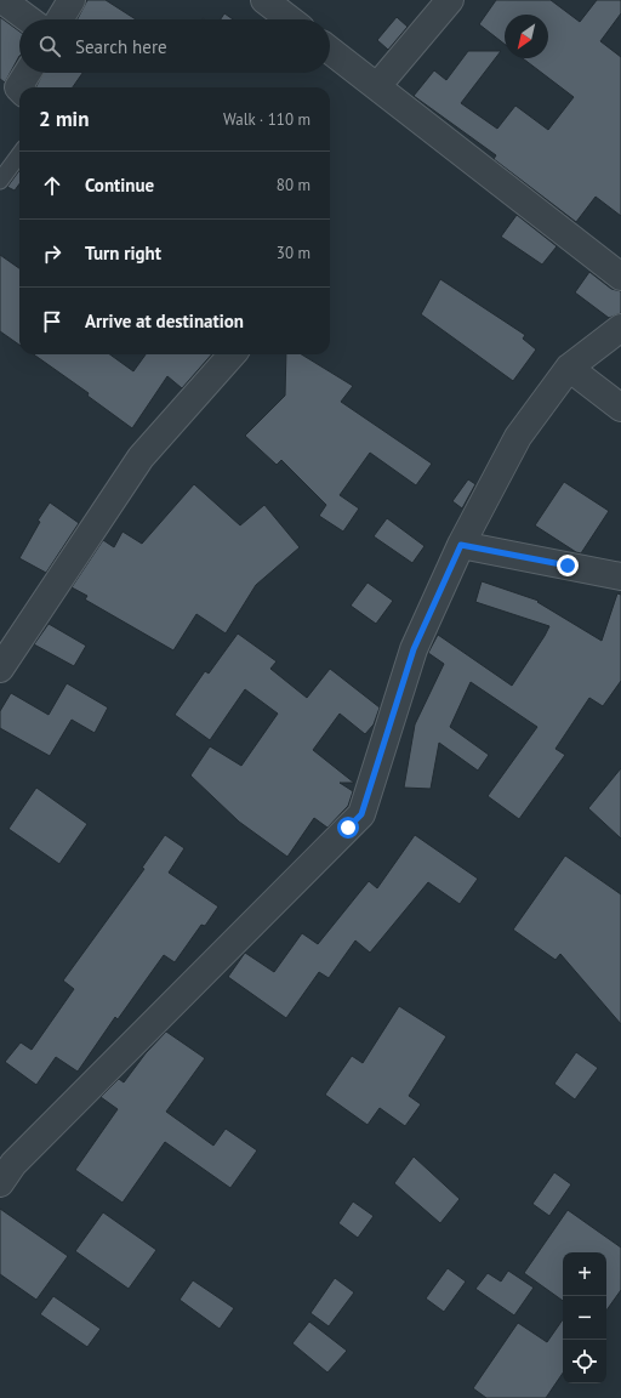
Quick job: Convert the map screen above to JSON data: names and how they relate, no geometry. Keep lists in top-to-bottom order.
{
  "north": "bottom left",
  "page": {
    "search": "Search here",
    "heading": ["2 min", "Walk · 110 m"],
    "list": [
      ["Continue", "80 m"],
      ["Turn right", "30 m"],
      "Arrive at destination"
    ],
    "map_buttons": ["+", "−"]
  }
}
